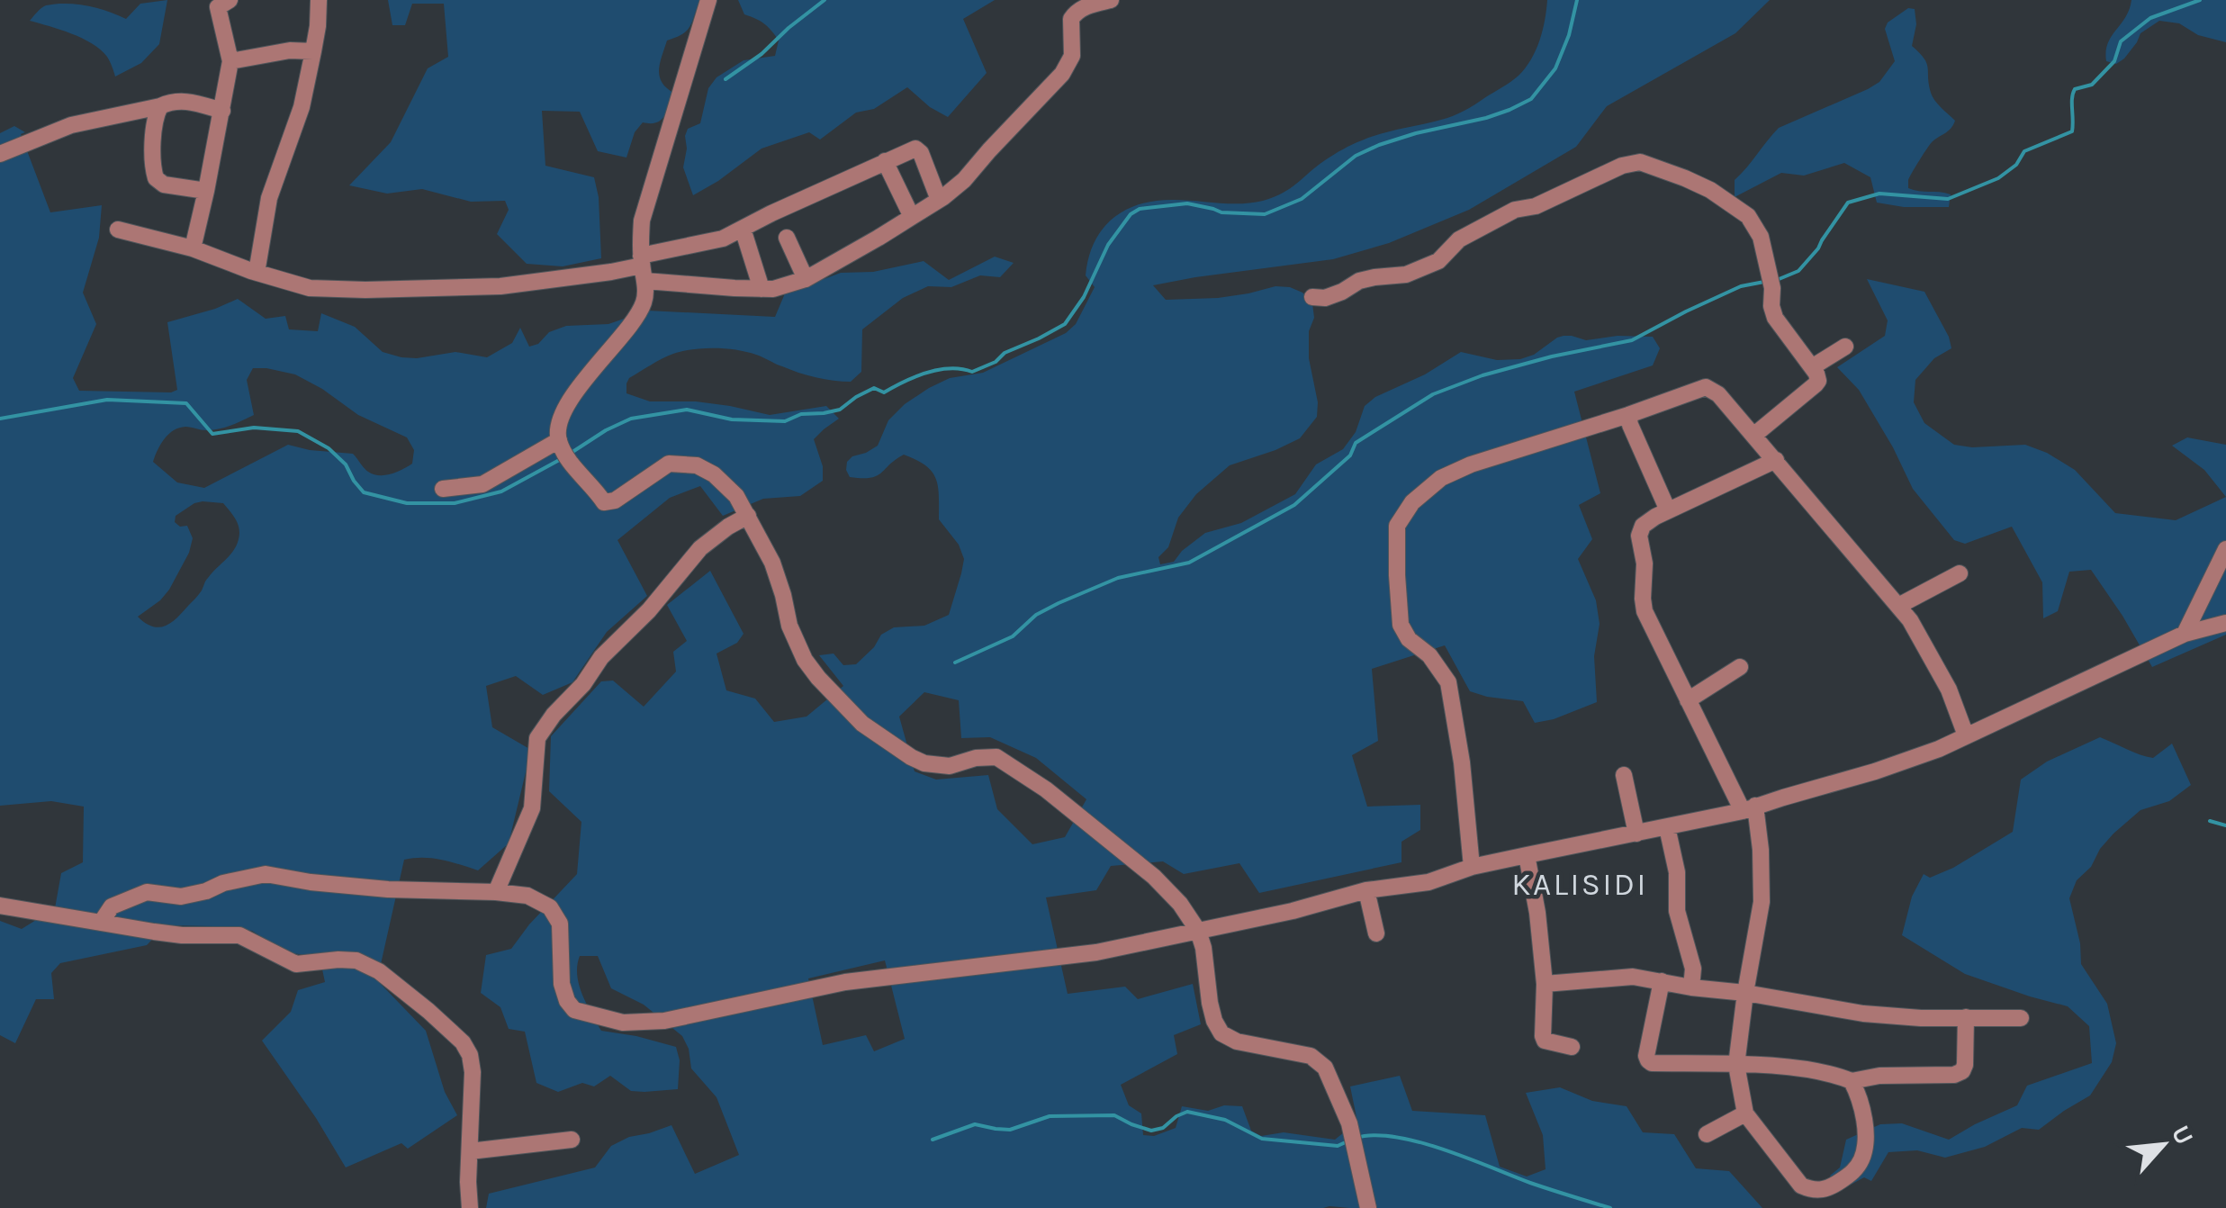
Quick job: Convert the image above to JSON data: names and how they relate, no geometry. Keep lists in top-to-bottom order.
{
  "districts": ["KALISIDI"],
  "north": "top right"
}
